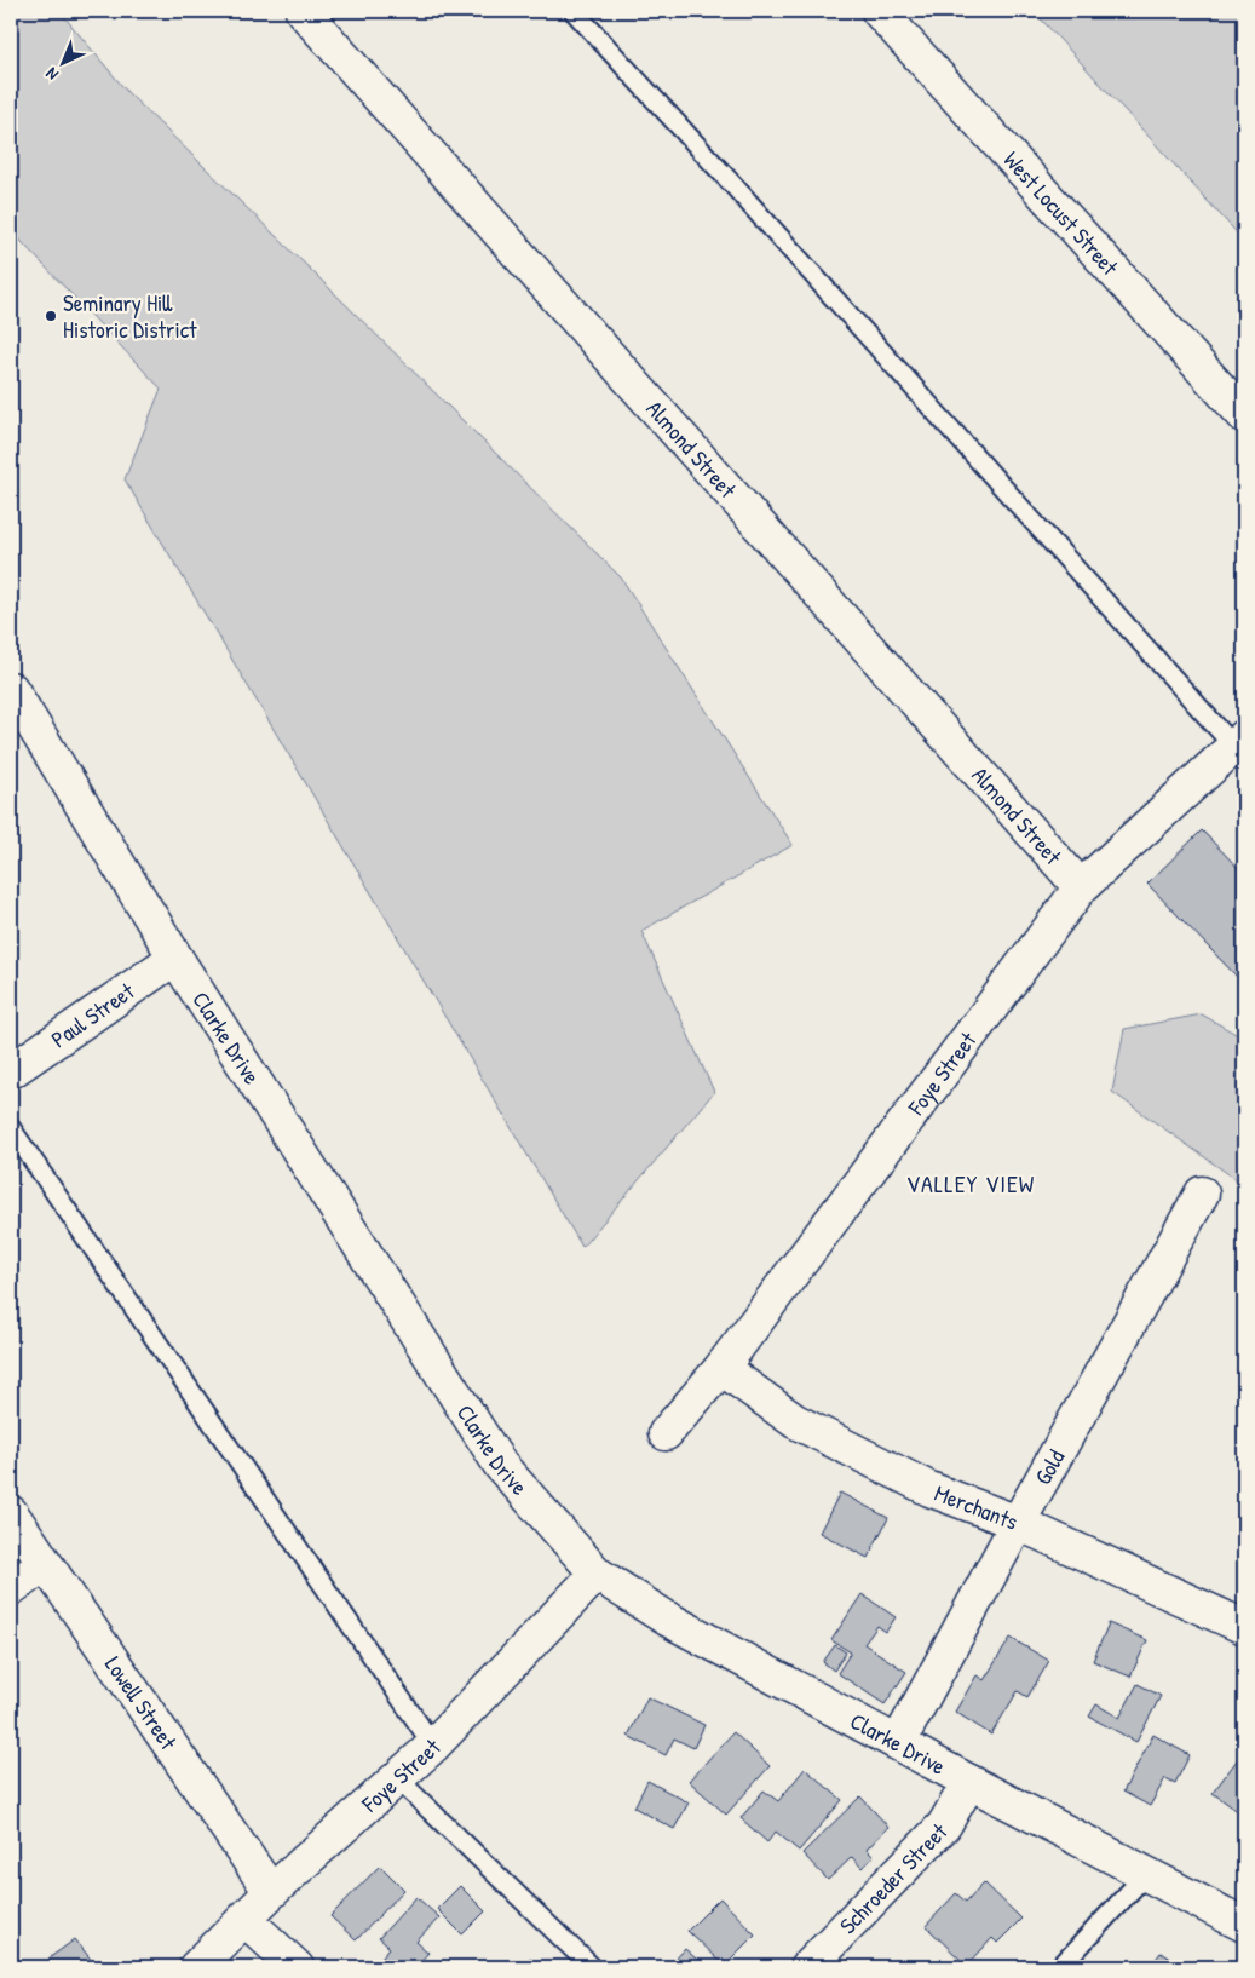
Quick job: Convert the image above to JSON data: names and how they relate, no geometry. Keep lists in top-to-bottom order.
{
  "streets": {
    "street": [
      "West Locust Street",
      "Almond Street",
      "Paul Street",
      "Clarke Drive",
      "Foye Street",
      "Gold",
      "Merchants",
      "Lowell Street",
      "Schroeder Street"
    ]
  },
  "crossings": [
    ["Almond Street", "Foye Street"],
    ["Paul Street", "Clarke Drive"],
    ["Clarke Drive", "Foye Street"],
    ["Clarke Drive", "Gold"],
    ["Clarke Drive", "Schroeder Street"],
    ["Foye Street", "Merchants"],
    ["Foye Street", "Lowell Street"],
    ["Gold", "Merchants"]
  ],
  "districts": ["VALLEY VIEW"],
  "places": ["Seminary Hill Historic District"],
  "north": "bottom left"
}
